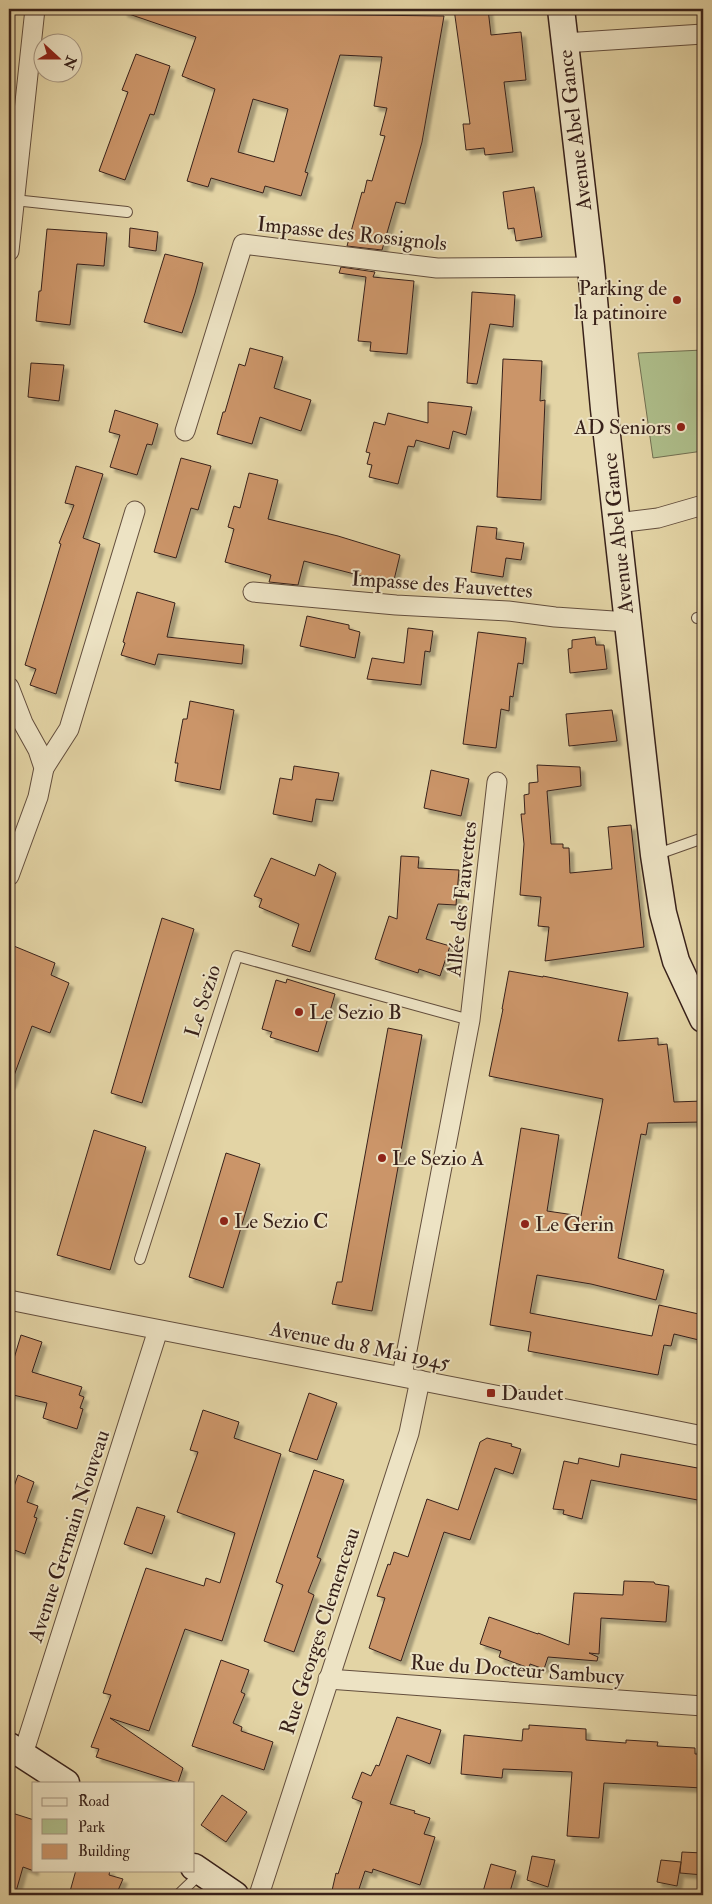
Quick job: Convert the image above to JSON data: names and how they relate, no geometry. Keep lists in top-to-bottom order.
{
  "streets": {
    "main road": ["Avenue Abel Gance"],
    "street": [
      "Impasse des Rossignols",
      "Impasse des Fauvettes",
      "Allée des Fauvettes",
      "Avenue du 8 Mai 1945",
      "Avenue Germain Nouveau",
      "Rue Georges Clemenceau",
      "Rue du Docteur Sambucy"
    ],
    "lane": ["Le Sezio"]
  },
  "crossings": [
    ["Avenue Abel Gance", "Impasse des Rossignols"],
    ["Avenue Abel Gance", "Impasse des Fauvettes"],
    ["Allée des Fauvettes", "Le Sezio"],
    ["Allée des Fauvettes", "Avenue du 8 Mai 1945"],
    ["Allée des Fauvettes", "Rue Georges Clemenceau"],
    ["Avenue du 8 Mai 1945", "Avenue Germain Nouveau"],
    ["Avenue du 8 Mai 1945", "Rue Georges Clemenceau"],
    ["Rue Georges Clemenceau", "Rue du Docteur Sambucy"]
  ],
  "places": {
    "other": [
      "Parking de la patinoire",
      "AD Seniors",
      "Le Sezio B",
      "Le Sezio A",
      "Le Sezio C",
      "Le Gerin"
    ],
    "transit": ["Daudet"]
  },
  "legend": ["Road", "Park", "Building"],
  "north": "right"
}
